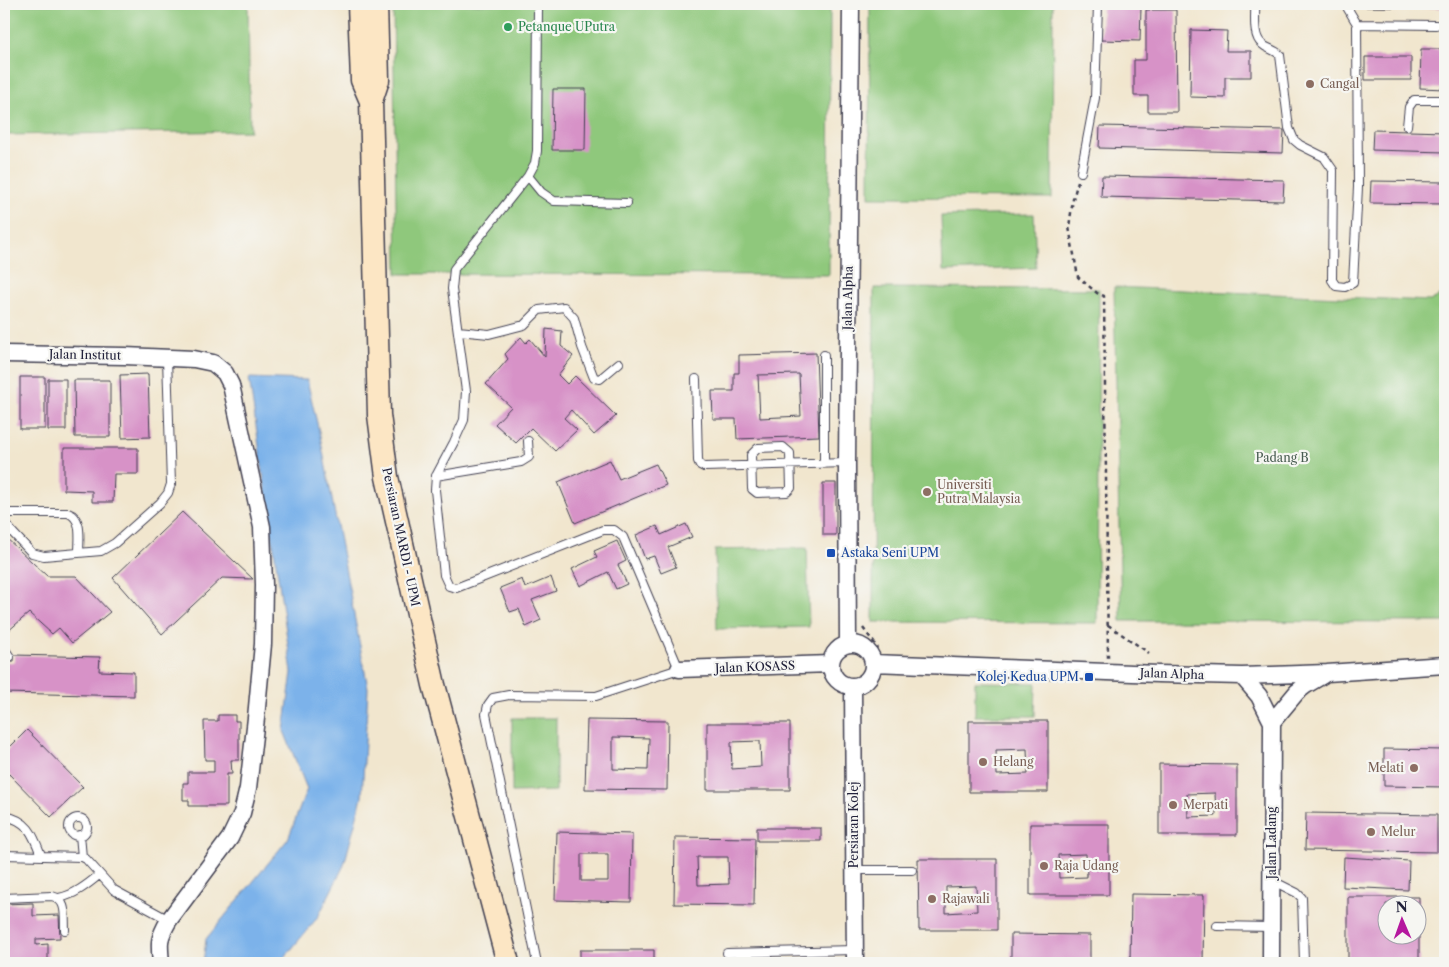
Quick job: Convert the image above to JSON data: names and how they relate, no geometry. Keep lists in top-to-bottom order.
{
  "streets": {
    "street": [
      "Jalan Alpha",
      "Jalan Institut",
      "Persiaran MARDI - UPM",
      "Jalan KOSASS",
      "Persiaran Kolej",
      "Jalan Ladang"
    ]
  },
  "crossings": [
    ["Jalan Alpha", "Jalan KOSASS"],
    ["Jalan Alpha", "Persiaran Kolej"],
    ["Jalan Alpha", "Jalan Ladang"],
    ["Jalan KOSASS", "Persiaran Kolej"]
  ],
  "parks": ["Padang B"],
  "places": {
    "other": [
      "Petanque UPutra",
      "Cangal",
      "Universiti Putra Malaysia",
      "Helang",
      "Melati",
      "Merpati",
      "Melur",
      "Raja Udang",
      "Rajawali"
    ],
    "transit": ["Astaka Seni UPM", "Kolej Kedua UPM"]
  },
  "north": "top"
}
